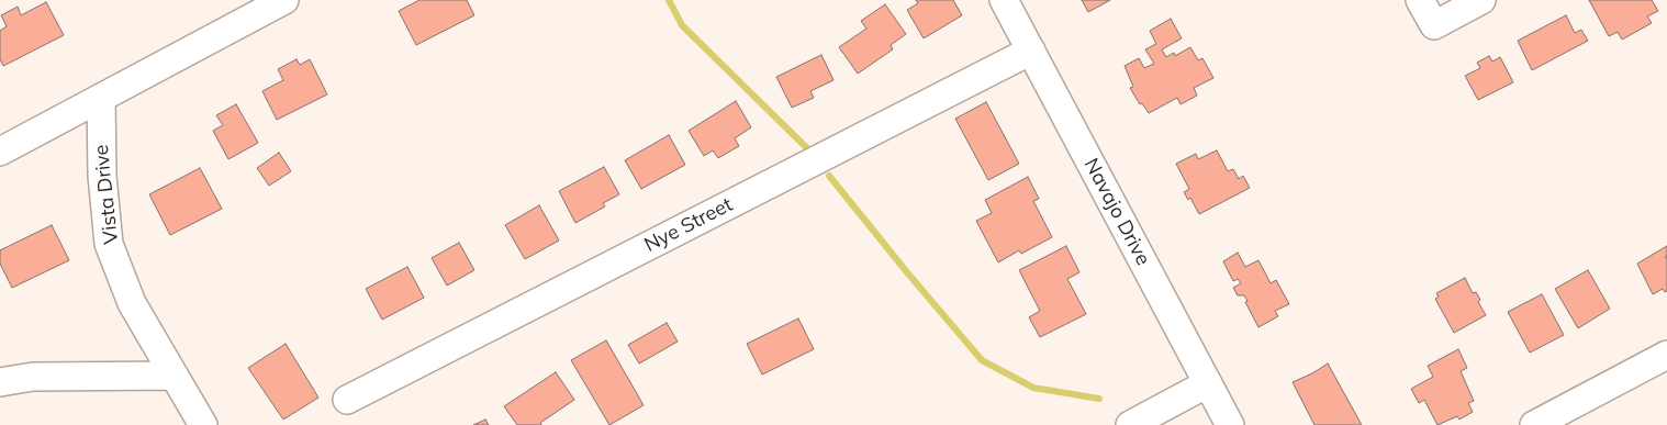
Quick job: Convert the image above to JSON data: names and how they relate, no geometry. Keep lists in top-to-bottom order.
{
  "streets": {
    "street": ["Vista Drive", "Navajo Drive", "Nye Street"]
  },
  "crossings": [
    ["Navajo Drive", "Nye Street"]
  ]
}
